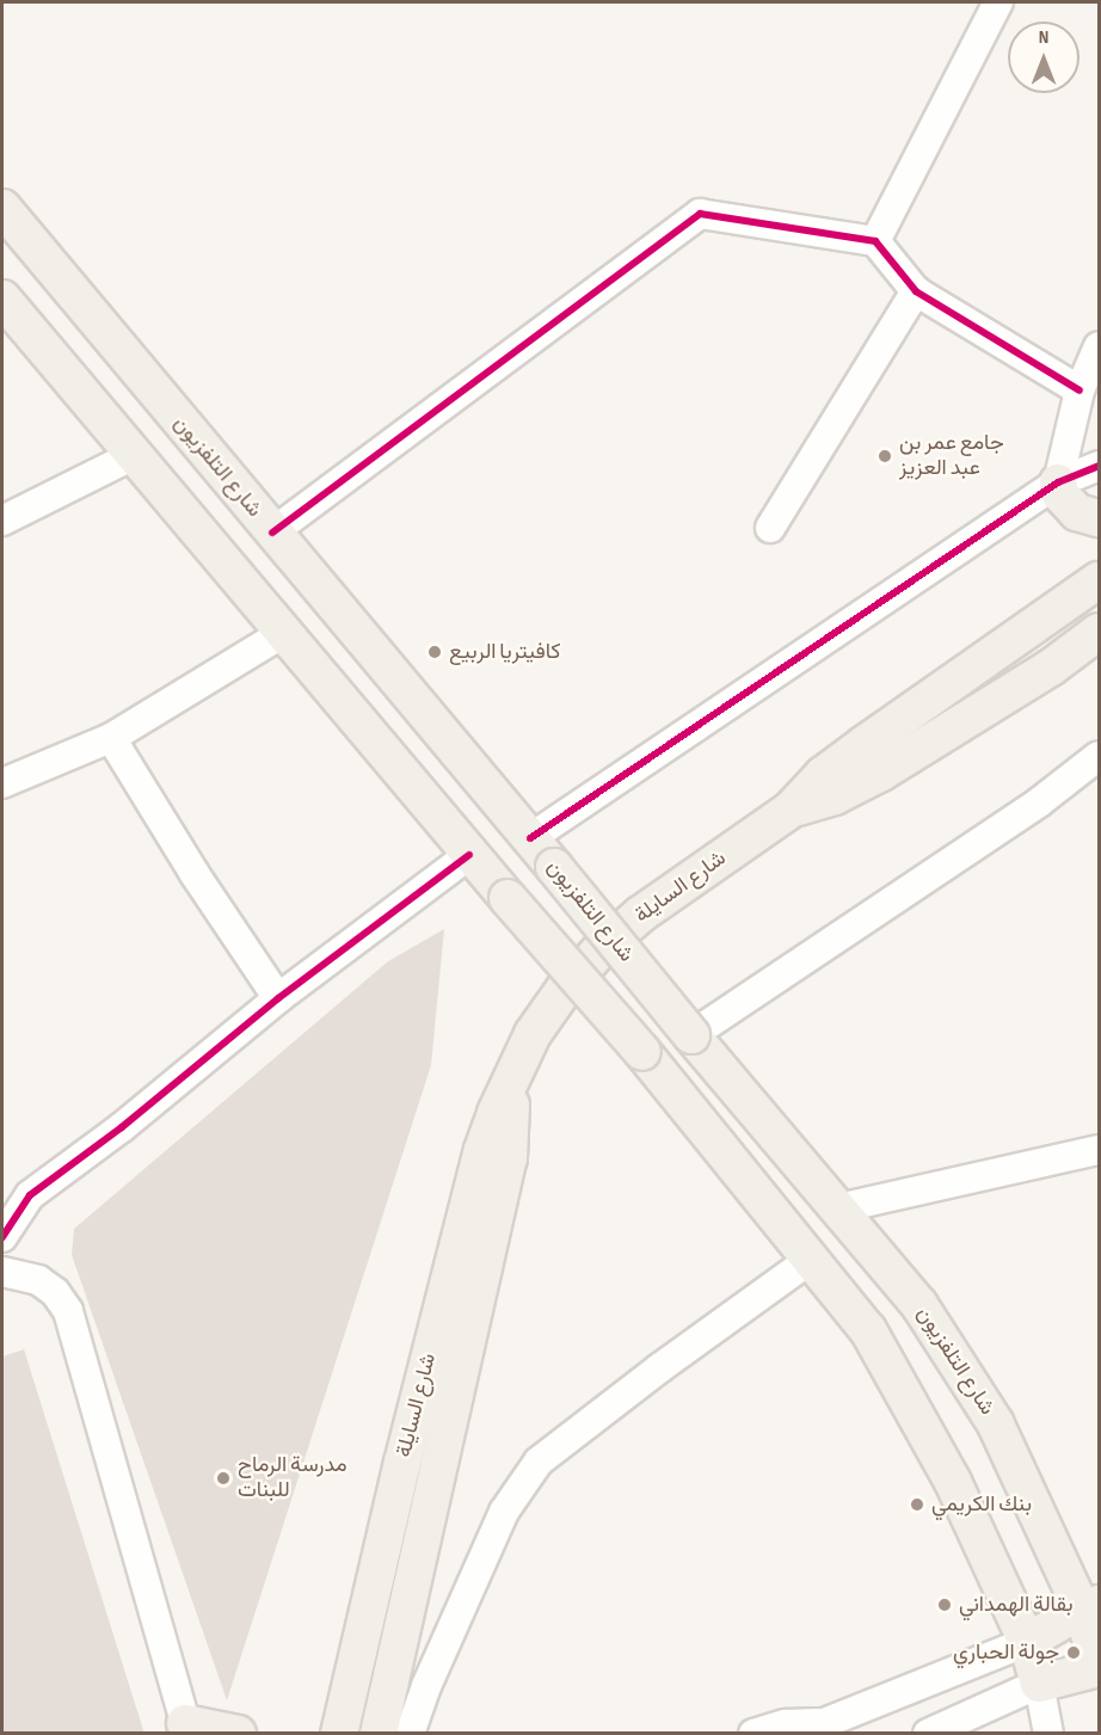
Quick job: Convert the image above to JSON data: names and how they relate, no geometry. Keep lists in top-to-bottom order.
{
  "streets": {
    "main road": ["شارع التلفزيون", "شارع السايلة"]
  },
  "places": [
    "جامع عمر بن عبد العزيز",
    "كافيتريا الربيع",
    "مدرسة الرماح للبنات",
    "بنك الكريمي",
    "بقالة الهمداني",
    "جولة الحباري"
  ],
  "north": "top"
}
